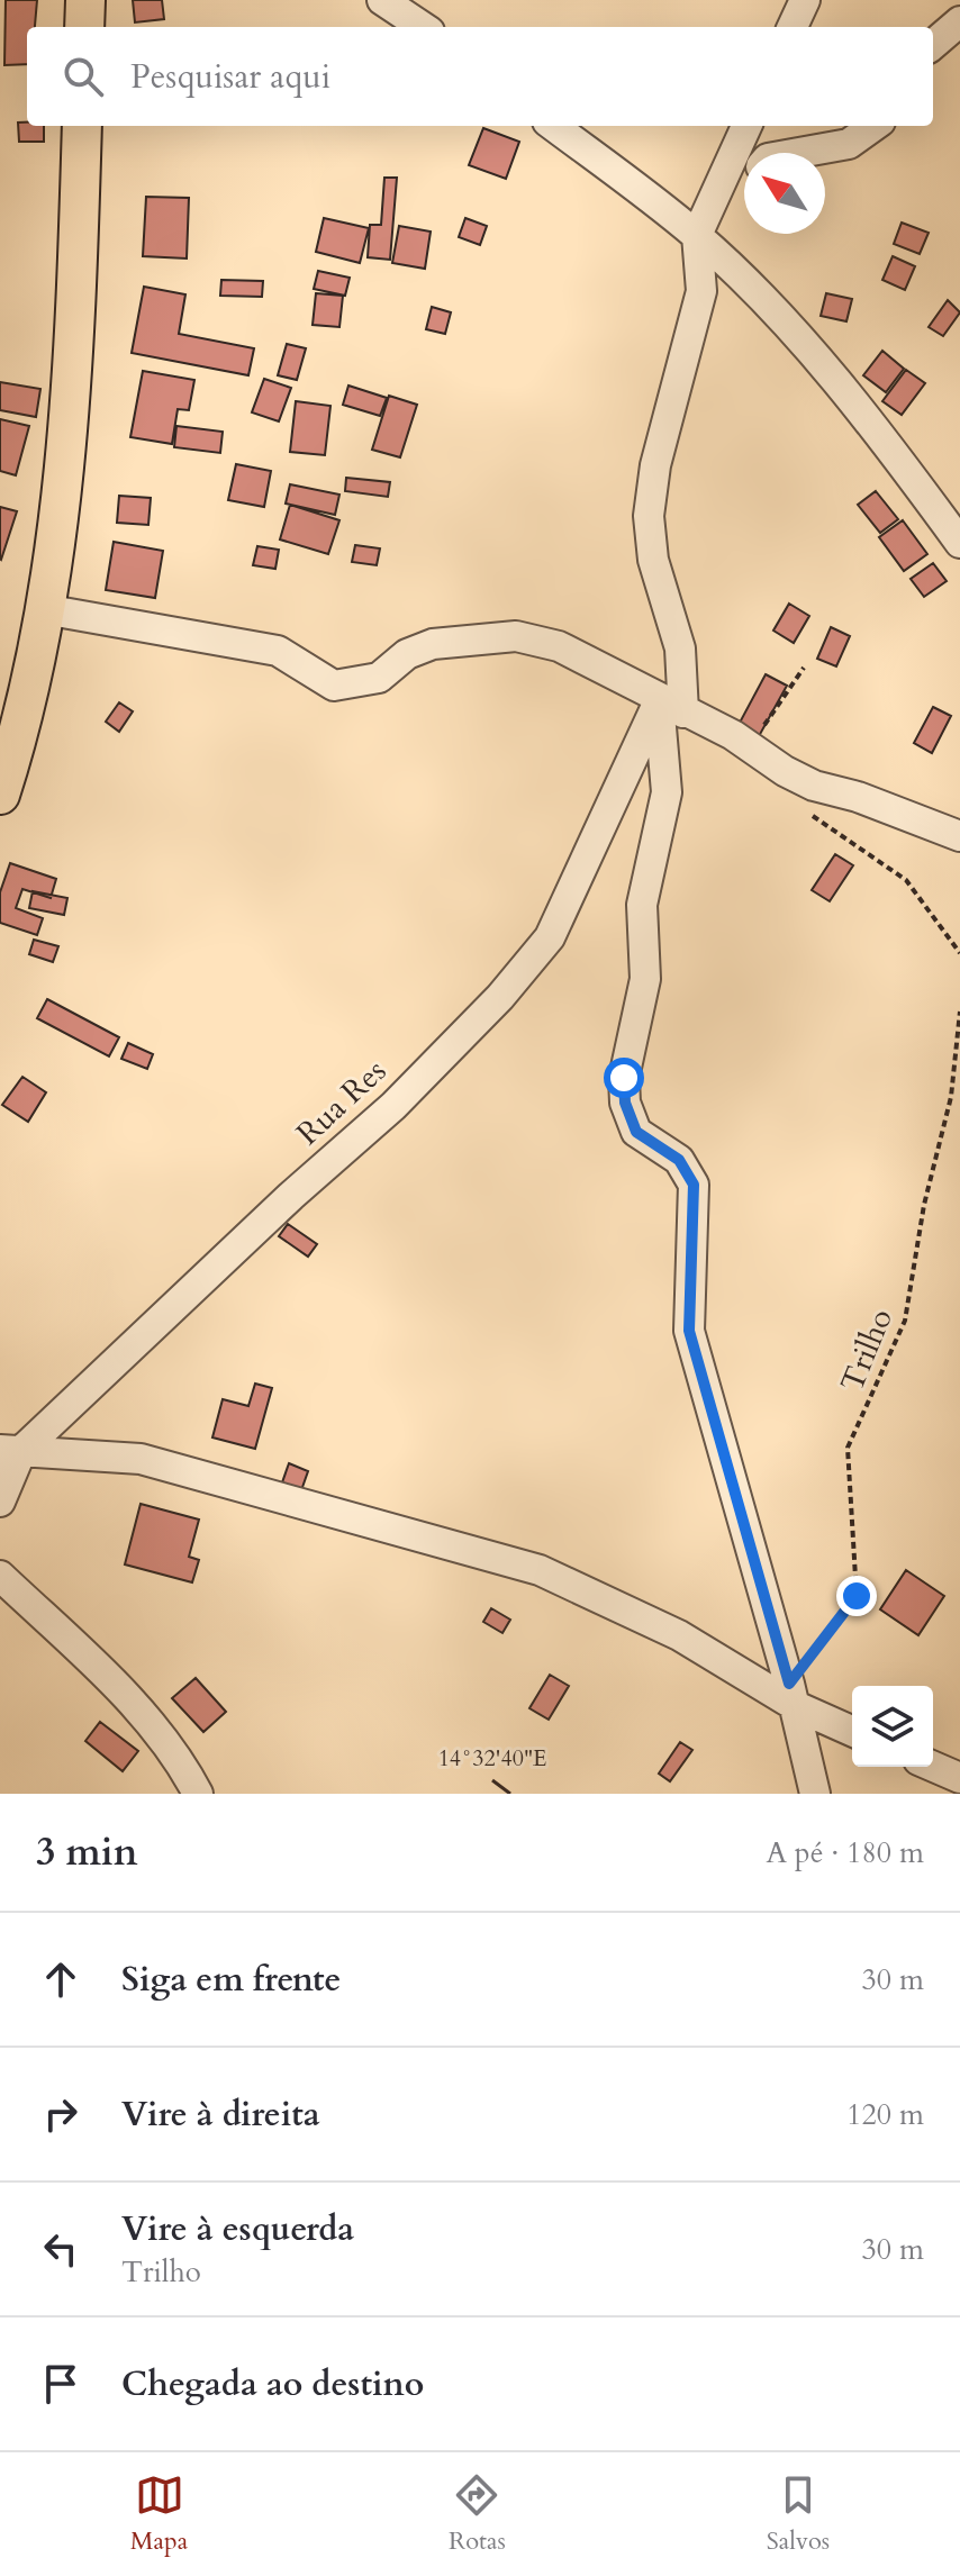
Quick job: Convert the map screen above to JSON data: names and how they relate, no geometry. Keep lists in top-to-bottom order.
{
  "streets": {
    "street": ["Rua Res"],
    "path": ["Trilho"]
  },
  "north": "top left",
  "page": {
    "search": "Pesquisar aqui",
    "heading": ["3 min", "A pé · 180 m"],
    "list": [
      ["Siga em frente", "30 m"],
      ["Vire à direita", "120 m"],
      ["Vire à esquerda", "Trilho", "30 m"],
      "Chegada ao destino"
    ],
    "nav": ["Mapa", "Rotas", "Salvos"]
  },
  "coordinates": ["14°32'40\"E"]
}
